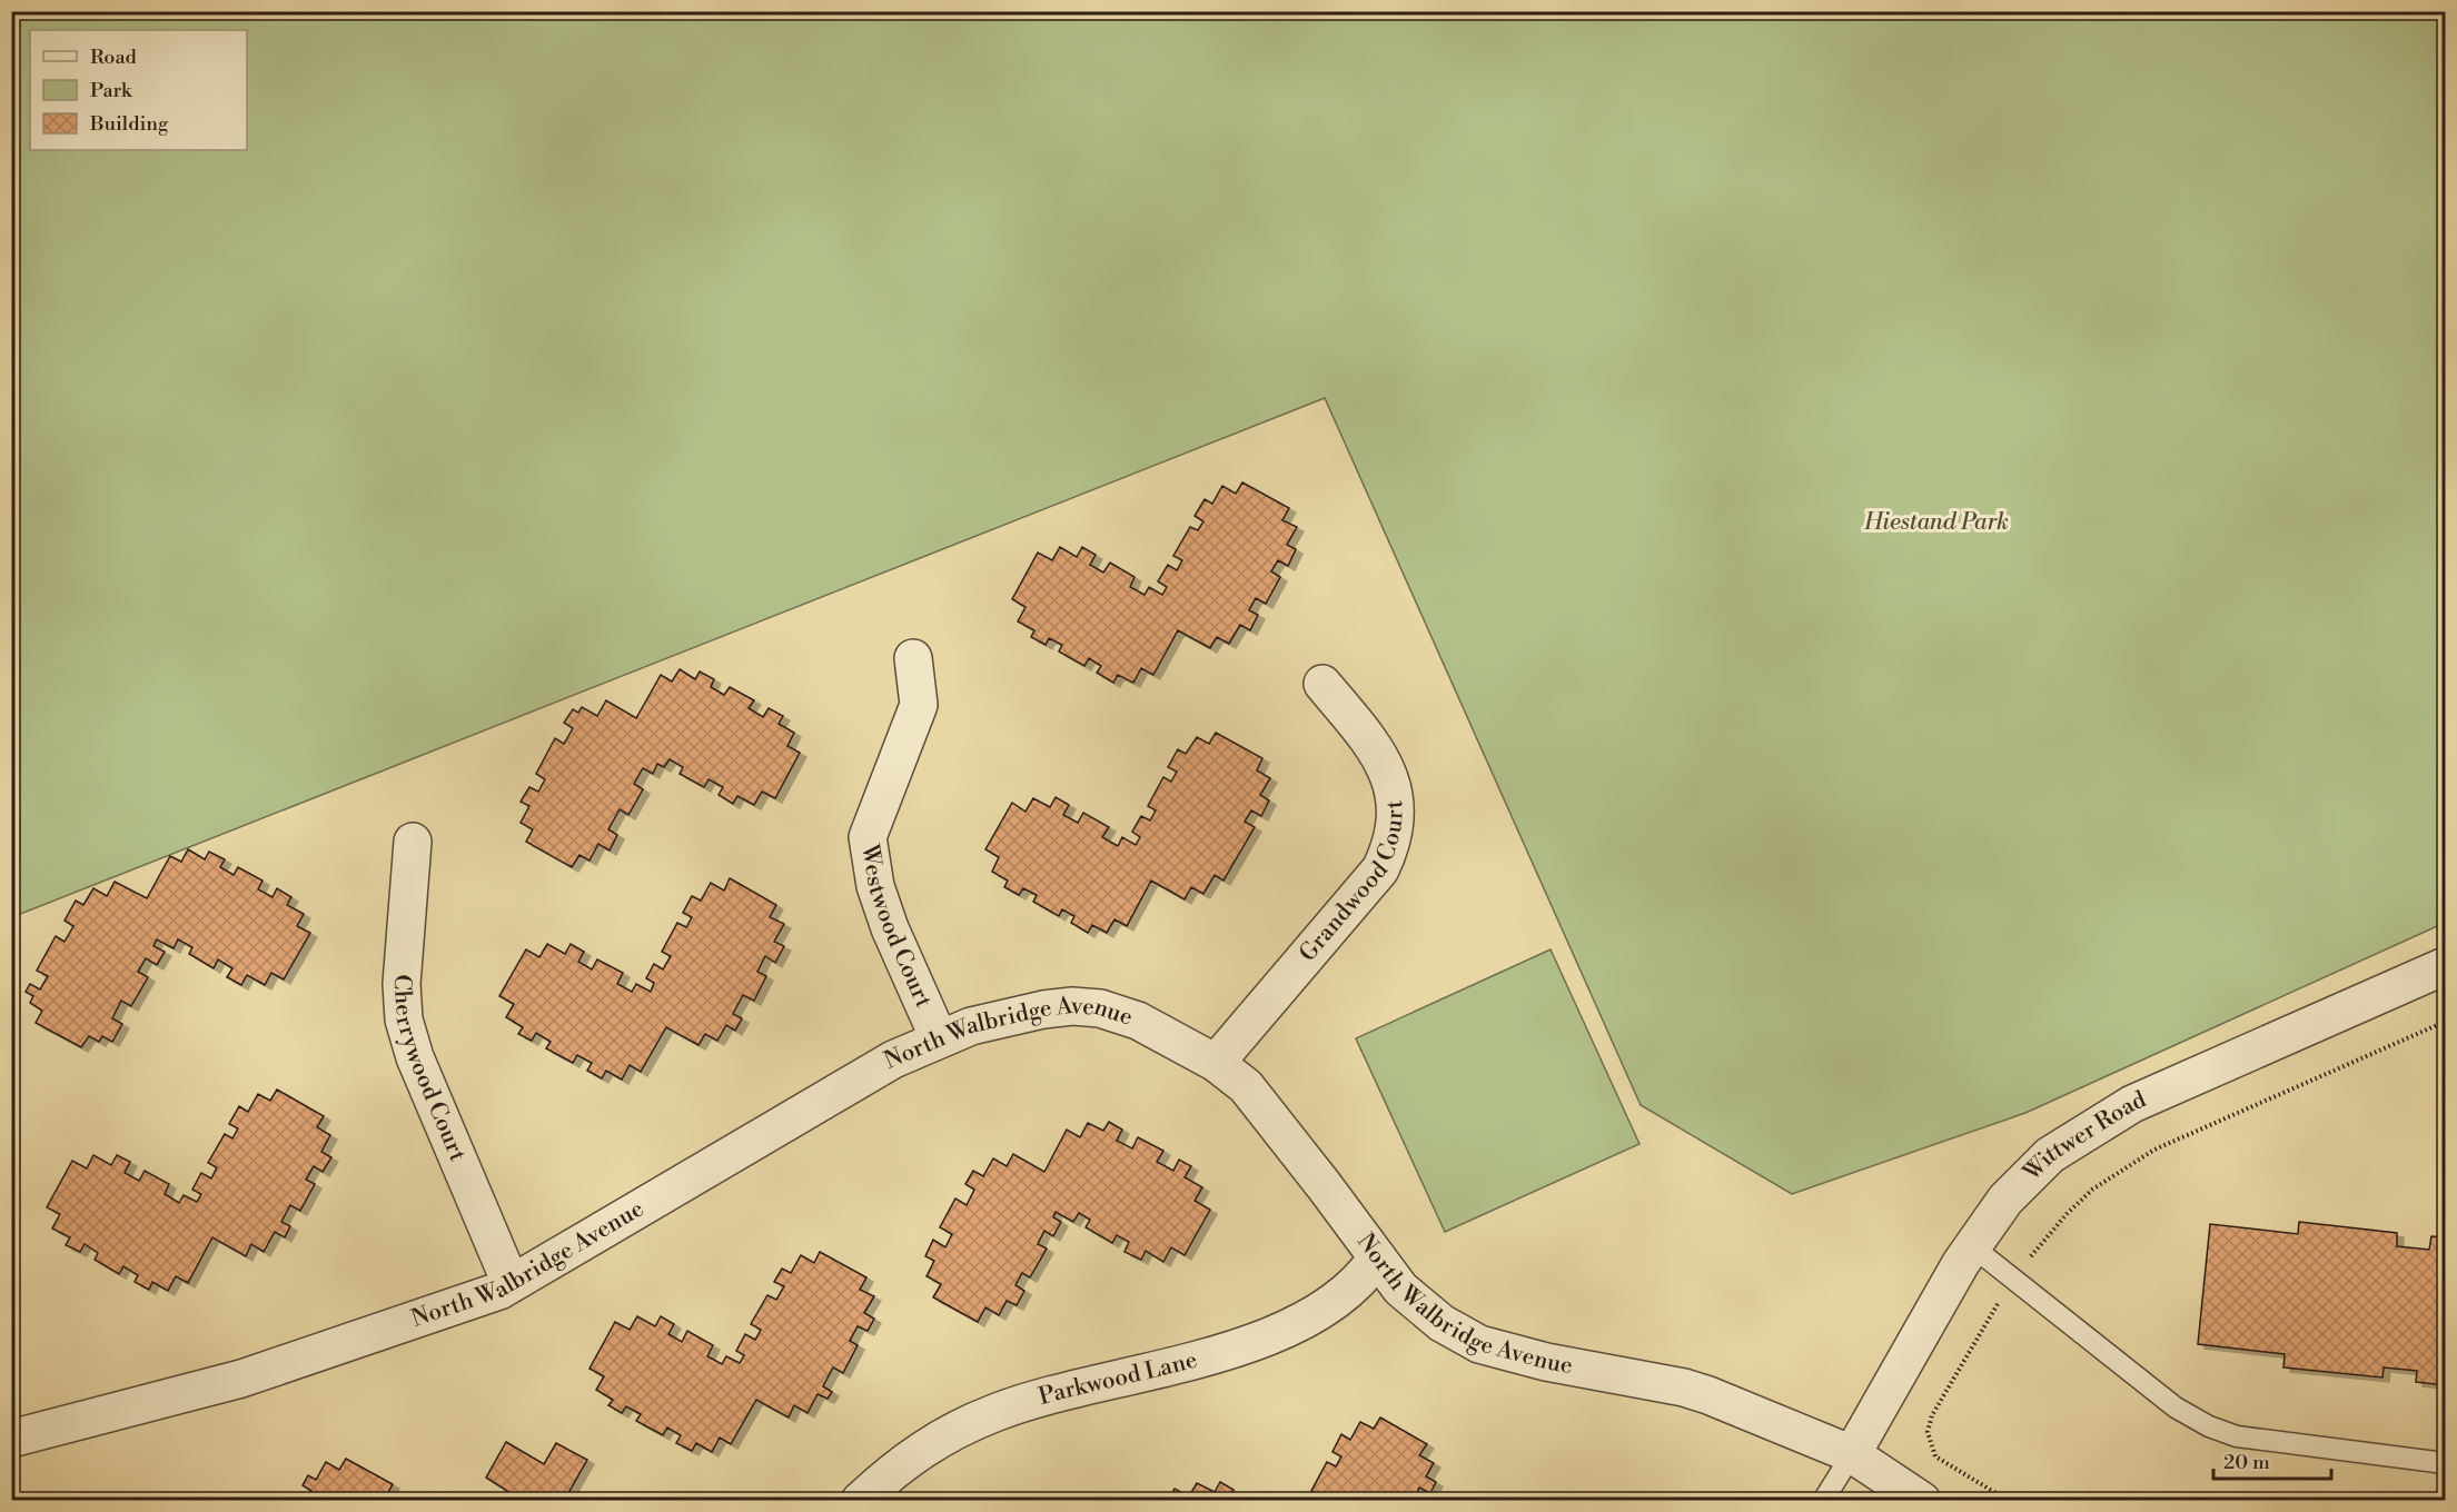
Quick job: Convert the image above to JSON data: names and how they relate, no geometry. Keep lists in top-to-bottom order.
{
  "streets": {
    "street": [
      "Grandwood Court",
      "Westwood Court",
      "North Walbridge Avenue",
      "Cherrywood Court",
      "Wittwer Road",
      "Parkwood Lane"
    ]
  },
  "crossings": [
    ["Grandwood Court", "North Walbridge Avenue"],
    ["Westwood Court", "North Walbridge Avenue"],
    ["North Walbridge Avenue", "Cherrywood Court"],
    ["North Walbridge Avenue", "Wittwer Road"],
    ["North Walbridge Avenue", "Parkwood Lane"]
  ],
  "parks": ["Hiestand Park"],
  "legend": ["Road", "Park", "Building"],
  "scale_bar": "20 m"
}
